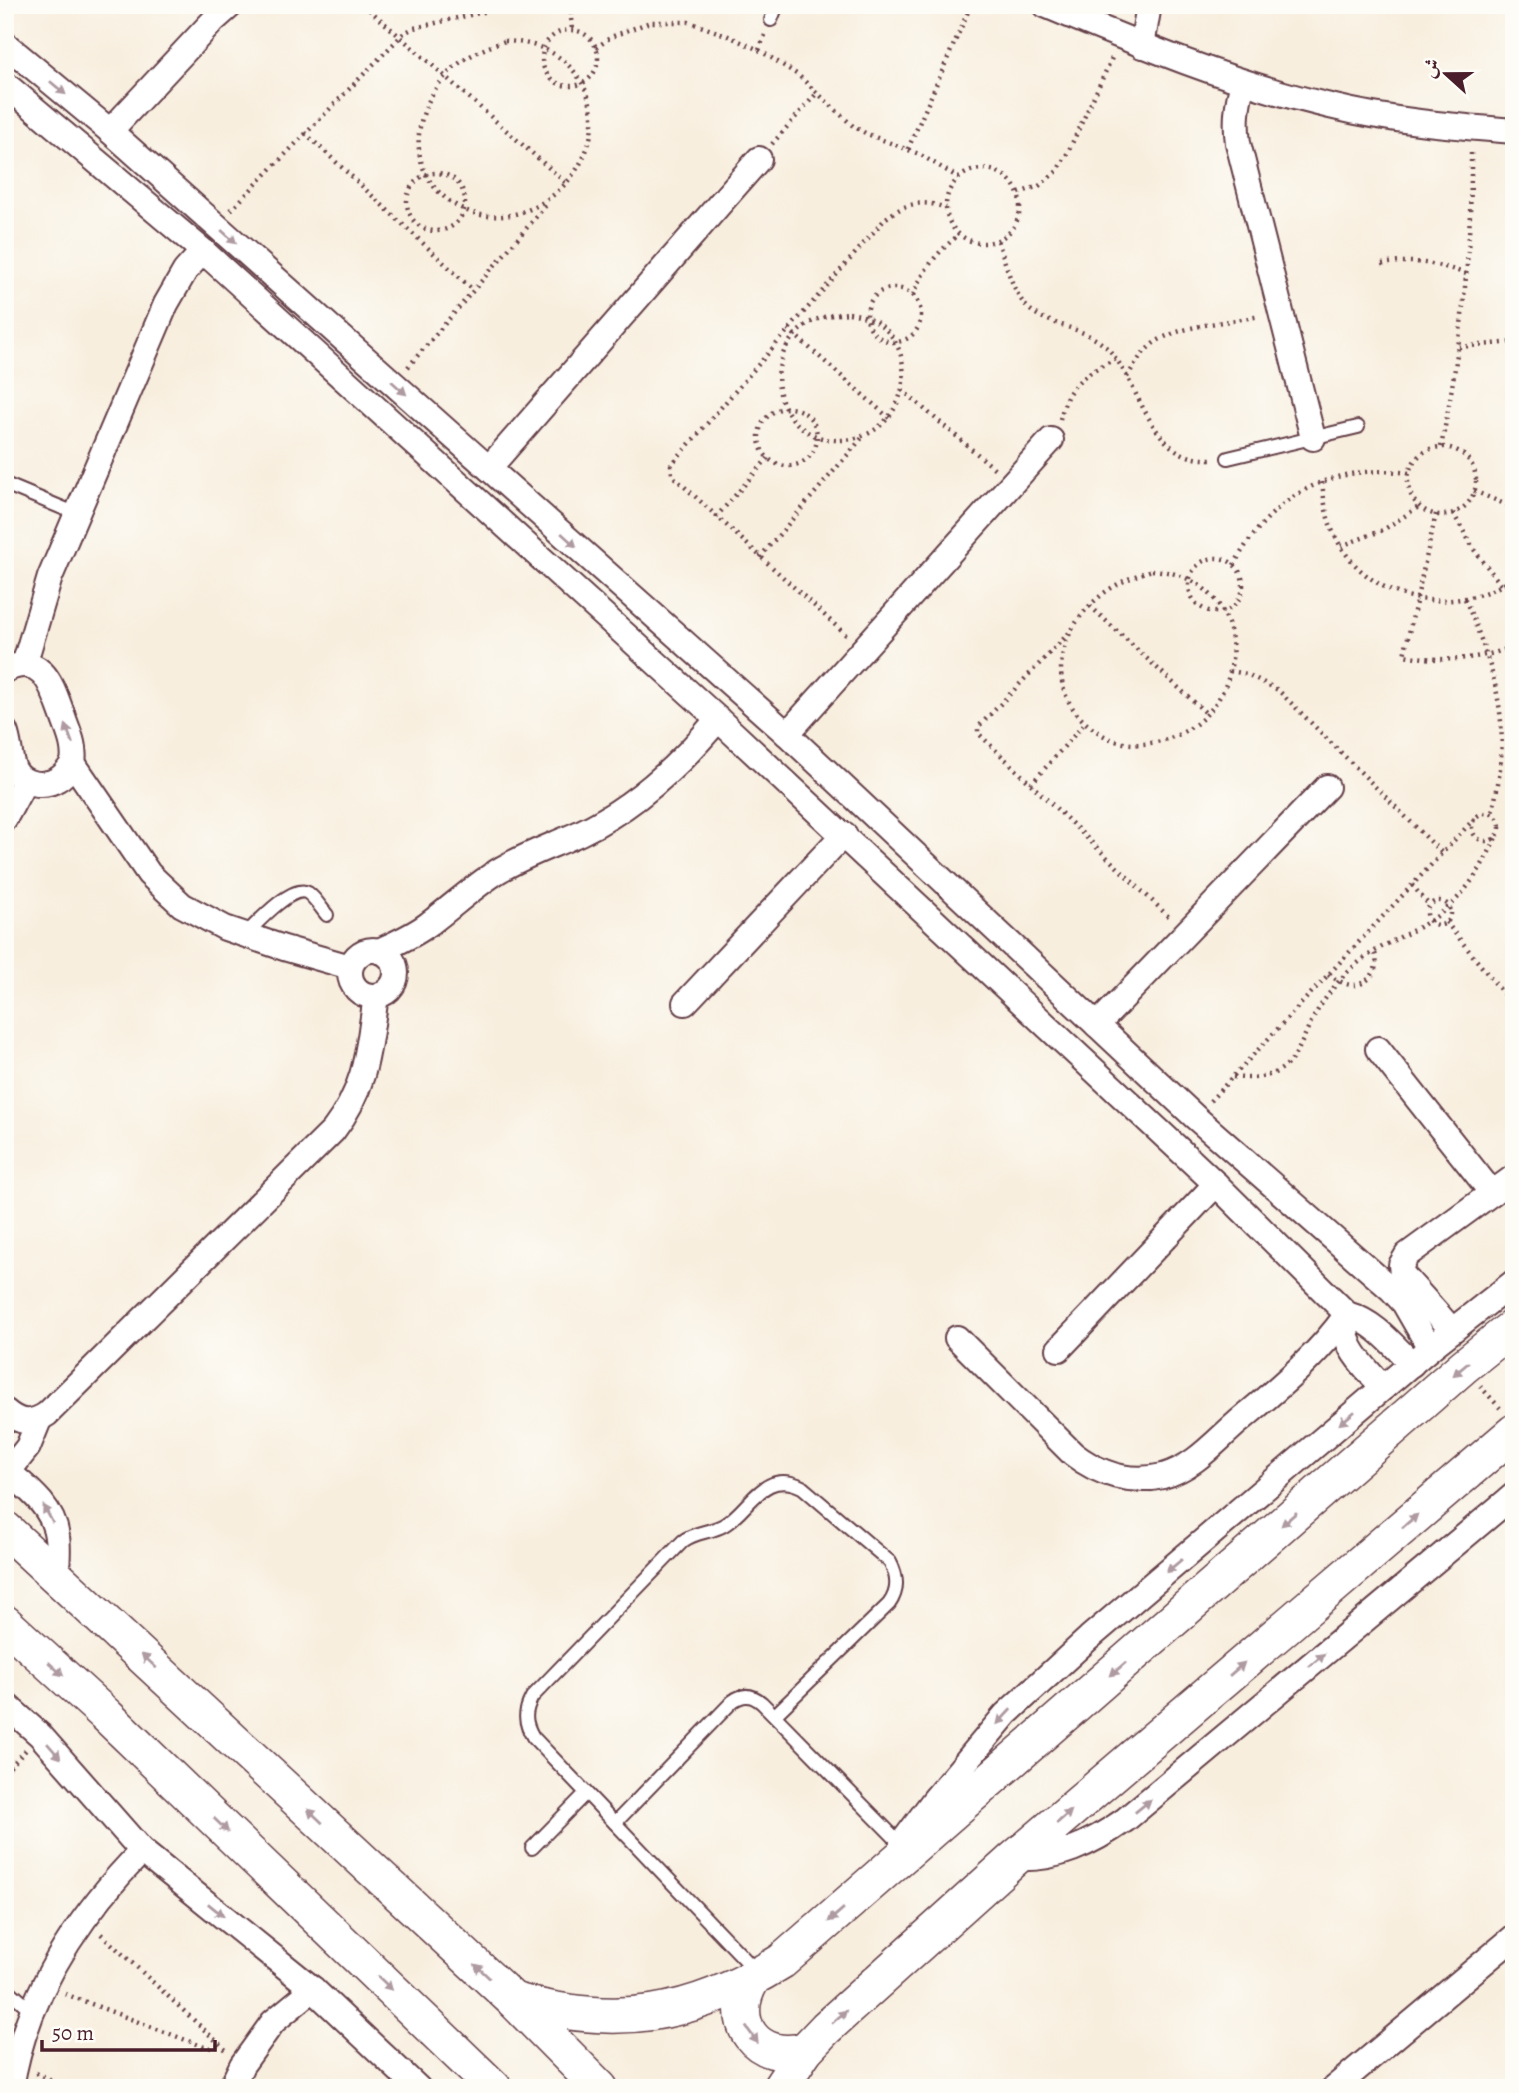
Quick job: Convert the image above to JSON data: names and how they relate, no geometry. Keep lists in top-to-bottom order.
{
  "scale_bar": "50 m",
  "north": "left"
}
